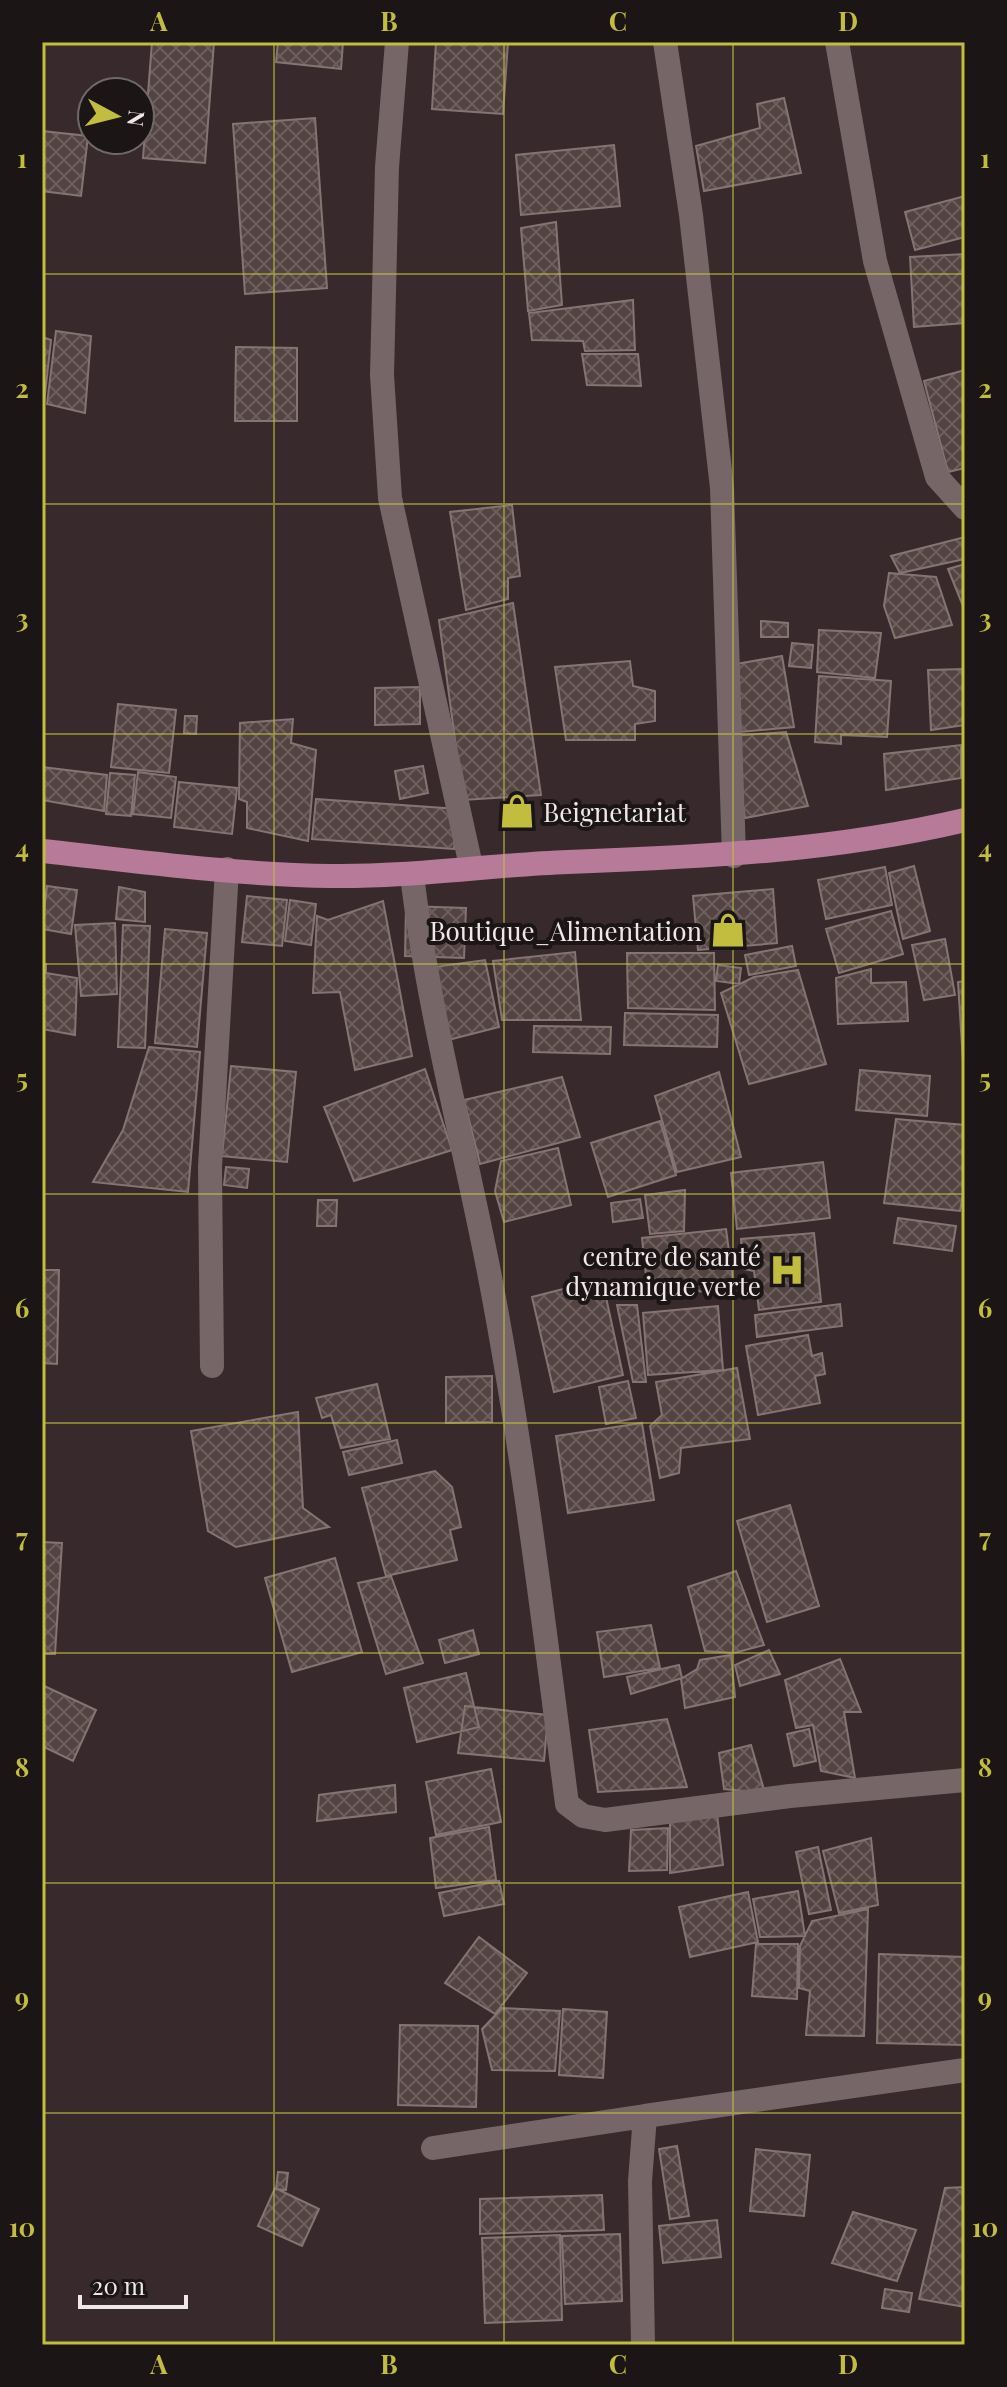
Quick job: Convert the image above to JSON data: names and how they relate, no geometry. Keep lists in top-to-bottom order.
{
  "places": {
    "shop": ["Beignetariat", "Boutique_Alimentation"],
    "hospital": ["centre de santé dynamique verte"]
  },
  "scale_bar": "20 m",
  "north": "right",
  "grid": {
    "columns": [
      "A",
      "B",
      "C",
      "D"
    ],
    "rows": [
      "1",
      "2",
      "3",
      "4",
      "5",
      "6",
      "7",
      "8",
      "9",
      "10"
    ]
  }
}
